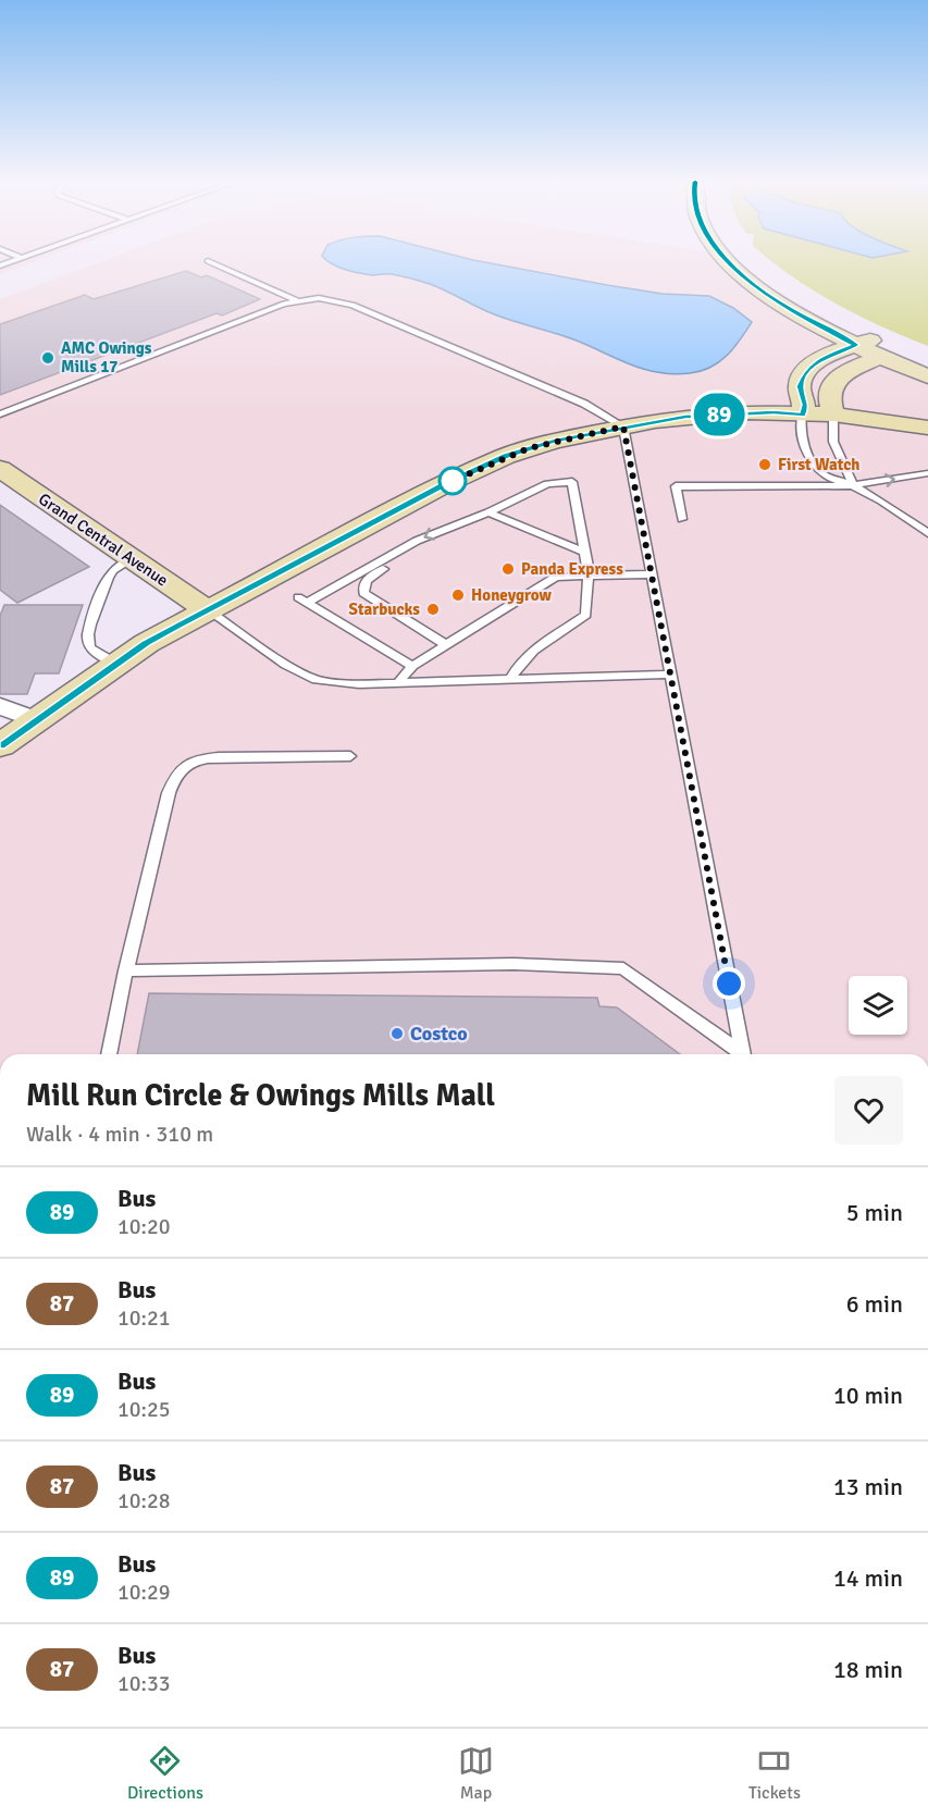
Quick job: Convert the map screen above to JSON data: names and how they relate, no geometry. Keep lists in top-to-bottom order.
{
  "streets": {
    "street": ["Grand Central Avenue"]
  },
  "places": [
    "AMC Owings Mills 17",
    "First Watch",
    "Panda Express",
    "Honeygrow",
    "Starbucks",
    "Costco"
  ],
  "lines": ["bus line 89"],
  "page": {
    "on_map": "89",
    "heading": ["Mill Run Circle & Owings Mills Mall", "Walk · 4 min · 310 m"],
    "list": [
      {
        "mark": "89",
        "name": "Bus",
        "note": "10:20",
        "value": "5 min"
      },
      {
        "mark": "87",
        "name": "Bus",
        "note": "10:21",
        "value": "6 min"
      },
      {
        "mark": "89",
        "name": "Bus",
        "note": "10:25",
        "value": "10 min"
      },
      {
        "mark": "87",
        "name": "Bus",
        "note": "10:28",
        "value": "13 min"
      },
      {
        "mark": "89",
        "name": "Bus",
        "note": "10:29",
        "value": "14 min"
      },
      {
        "mark": "87",
        "name": "Bus",
        "note": "10:33",
        "value": "18 min"
      }
    ],
    "tabs": ["Directions", "Map", "Tickets"]
  }
}
